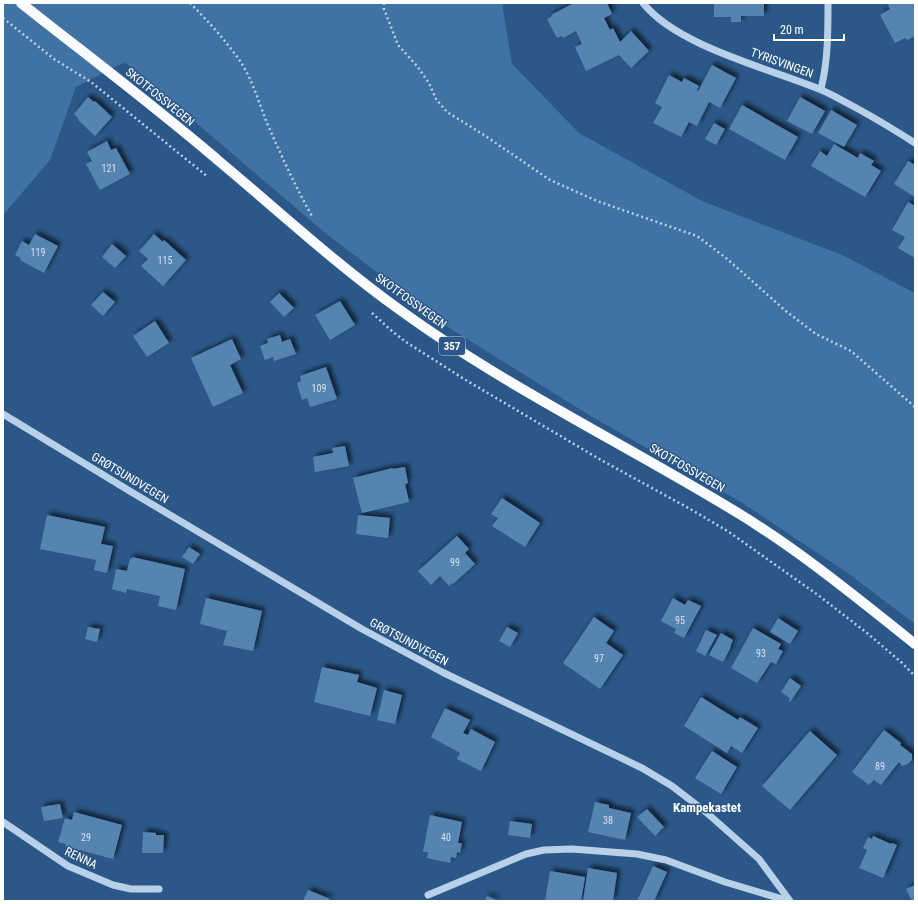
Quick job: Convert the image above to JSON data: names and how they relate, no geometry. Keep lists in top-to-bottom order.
{
  "streets": {
    "main road": ["SKOTFOSSVEGEN", "357"],
    "street": ["TYRISVINGEN", "GRØTSUNDVEGEN", "RENNA"]
  },
  "districts": ["Kampekastet"],
  "house_numbers": [
    "121",
    "119",
    "115",
    "109",
    "99",
    "95",
    "93",
    "97",
    "89",
    "38",
    "29",
    "40"
  ],
  "scale_bar": "20 m"
}
